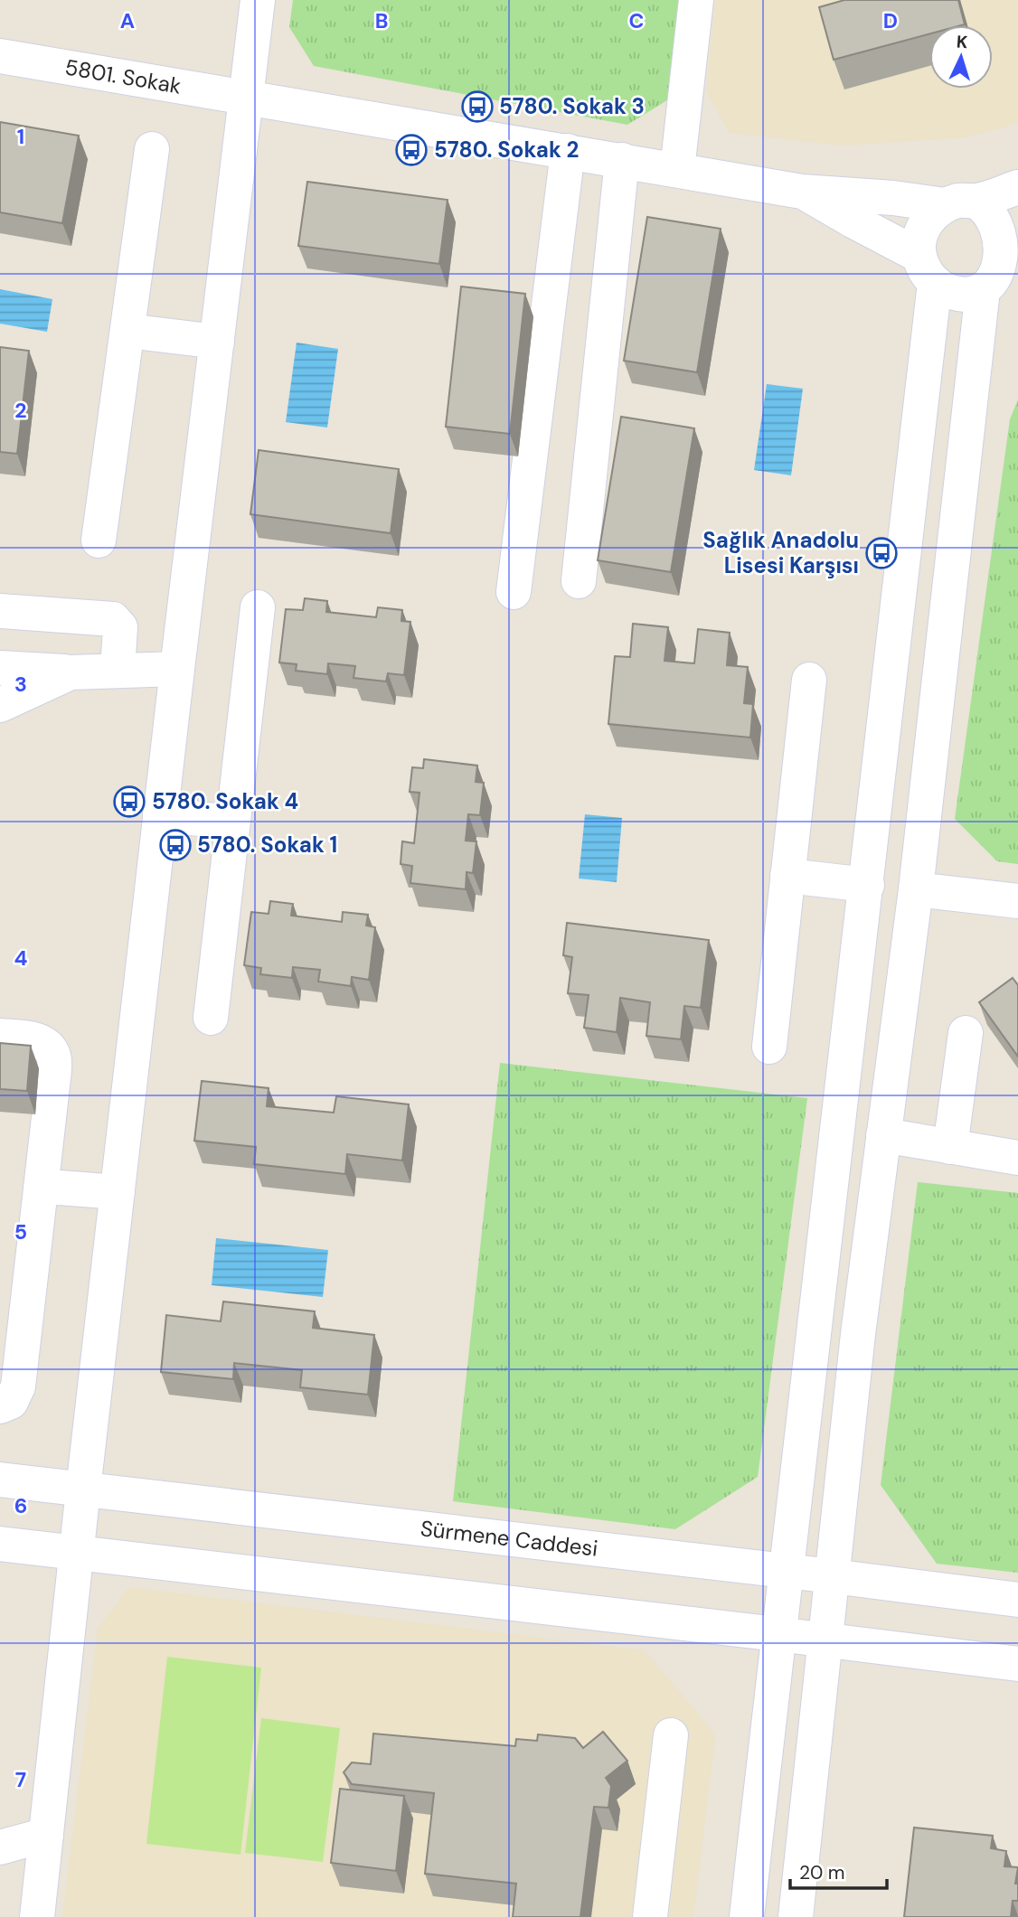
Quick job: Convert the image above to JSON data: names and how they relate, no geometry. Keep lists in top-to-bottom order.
{
  "streets": {
    "street": ["5801. Sokak", "Sürmene Caddesi"]
  },
  "places": {
    "bus stop": [
      "5780. Sokak 3",
      "5780. Sokak 2",
      "Sağlık Anadolu Lisesi Karşısı",
      "5780. Sokak 4",
      "5780. Sokak 1"
    ]
  },
  "scale_bar": "20 m",
  "north": "top",
  "grid": {
    "columns": [
      "A",
      "B",
      "C",
      "D"
    ],
    "rows": [
      "1",
      "2",
      "3",
      "4",
      "5",
      "6",
      "7"
    ]
  }
}
